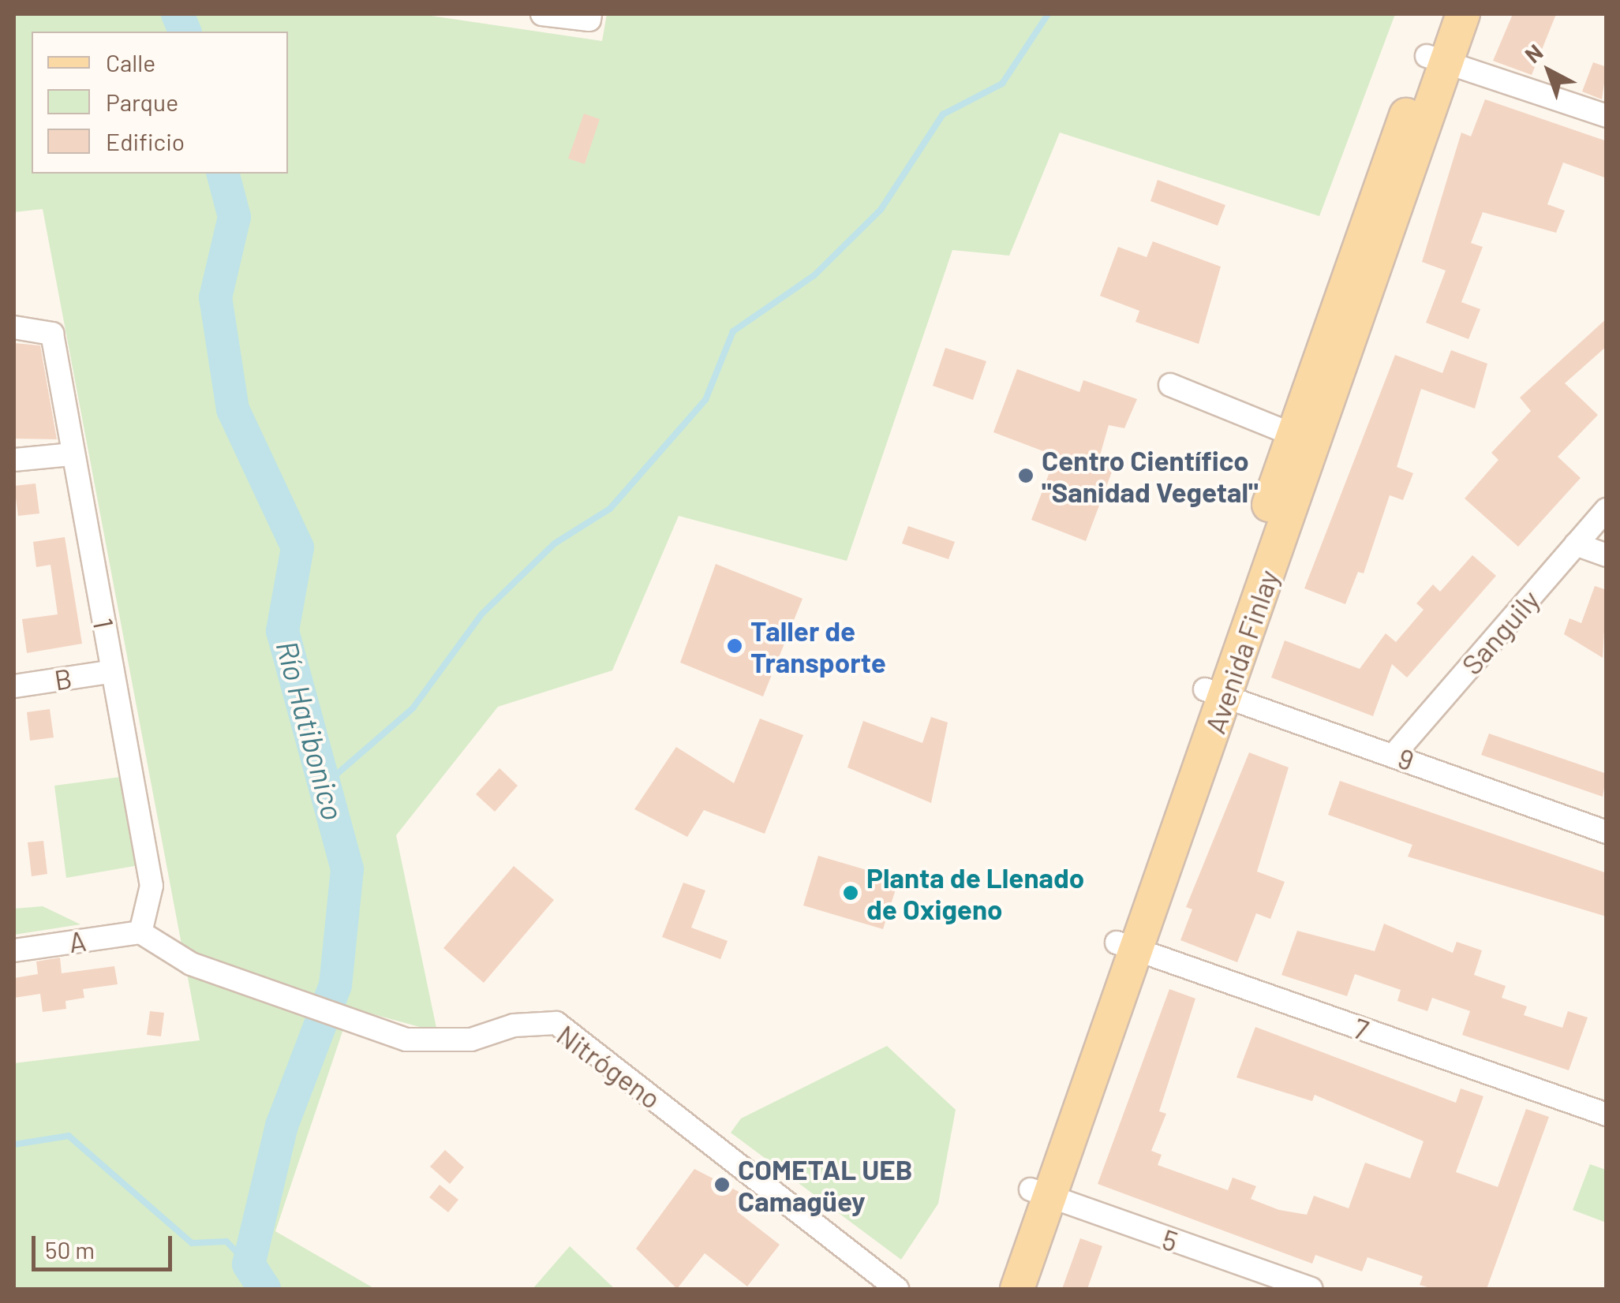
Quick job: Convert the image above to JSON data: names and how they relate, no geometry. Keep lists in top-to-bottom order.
{
  "streets": {
    "main road": ["Avenida Finlay"],
    "street": [
      "1",
      "Sanguily",
      "B",
      "9",
      "A",
      "7",
      "Nitrógeno",
      "5"
    ]
  },
  "crossings": [
    ["1", "B"],
    ["1", "A"],
    ["1", "Nitrógeno"],
    ["Sanguily", "9"],
    ["Avenida Finlay", "9"],
    ["Avenida Finlay", "7"],
    ["Avenida Finlay", "5"],
    ["A", "Nitrógeno"]
  ],
  "water": ["Río Hatibonico"],
  "places": [
    "Centro Científico \"Sanidad Vegetal\"",
    "Taller de Transporte",
    "Planta de Llenado de Oxigeno",
    "COMETAL UEB Camagüey"
  ],
  "legend": ["Calle", "Parque", "Edificio"],
  "scale_bar": "50 m",
  "north": "top left"
}
